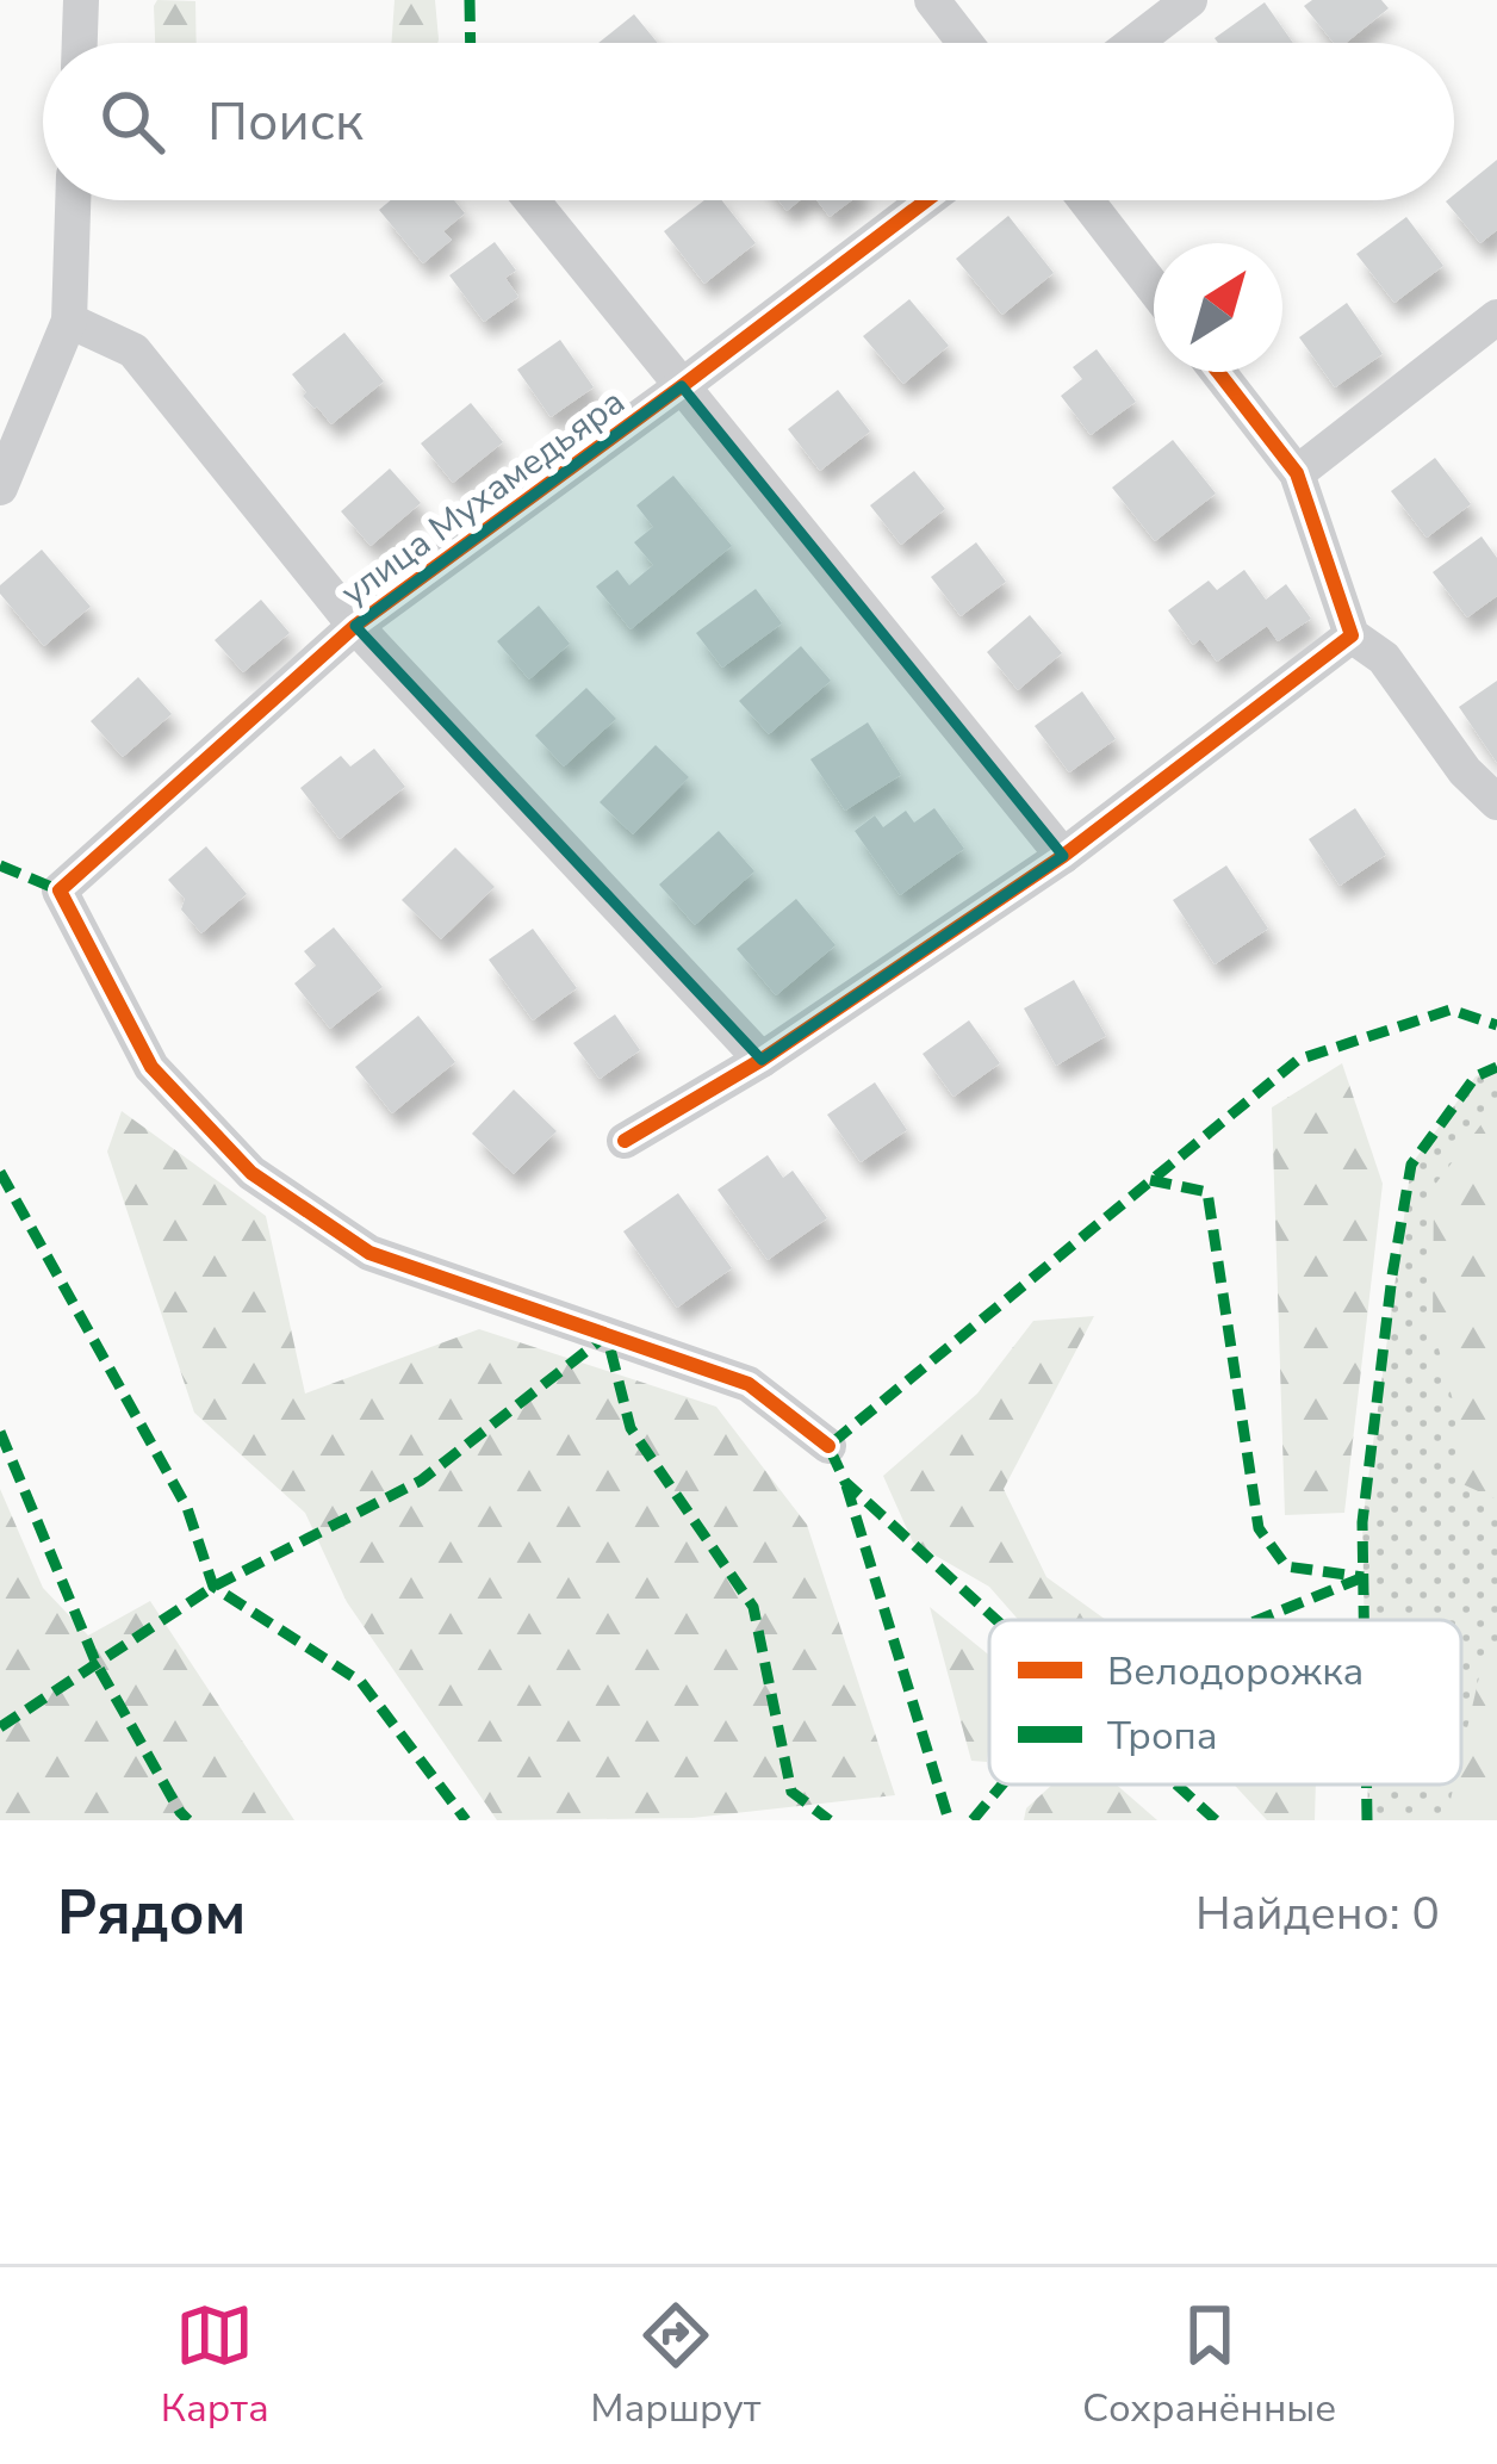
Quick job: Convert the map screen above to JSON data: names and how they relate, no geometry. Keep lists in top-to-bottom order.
{
  "streets": {
    "street": ["улица Мухамедьяра"]
  },
  "legend": ["Велодорожка", "Тропа"],
  "north": "top right",
  "page": {
    "search": "Поиск",
    "heading": ["Рядом", "Найдено: 0"],
    "nav": ["Карта", "Маршрут", "Сохранённые"]
  }
}
